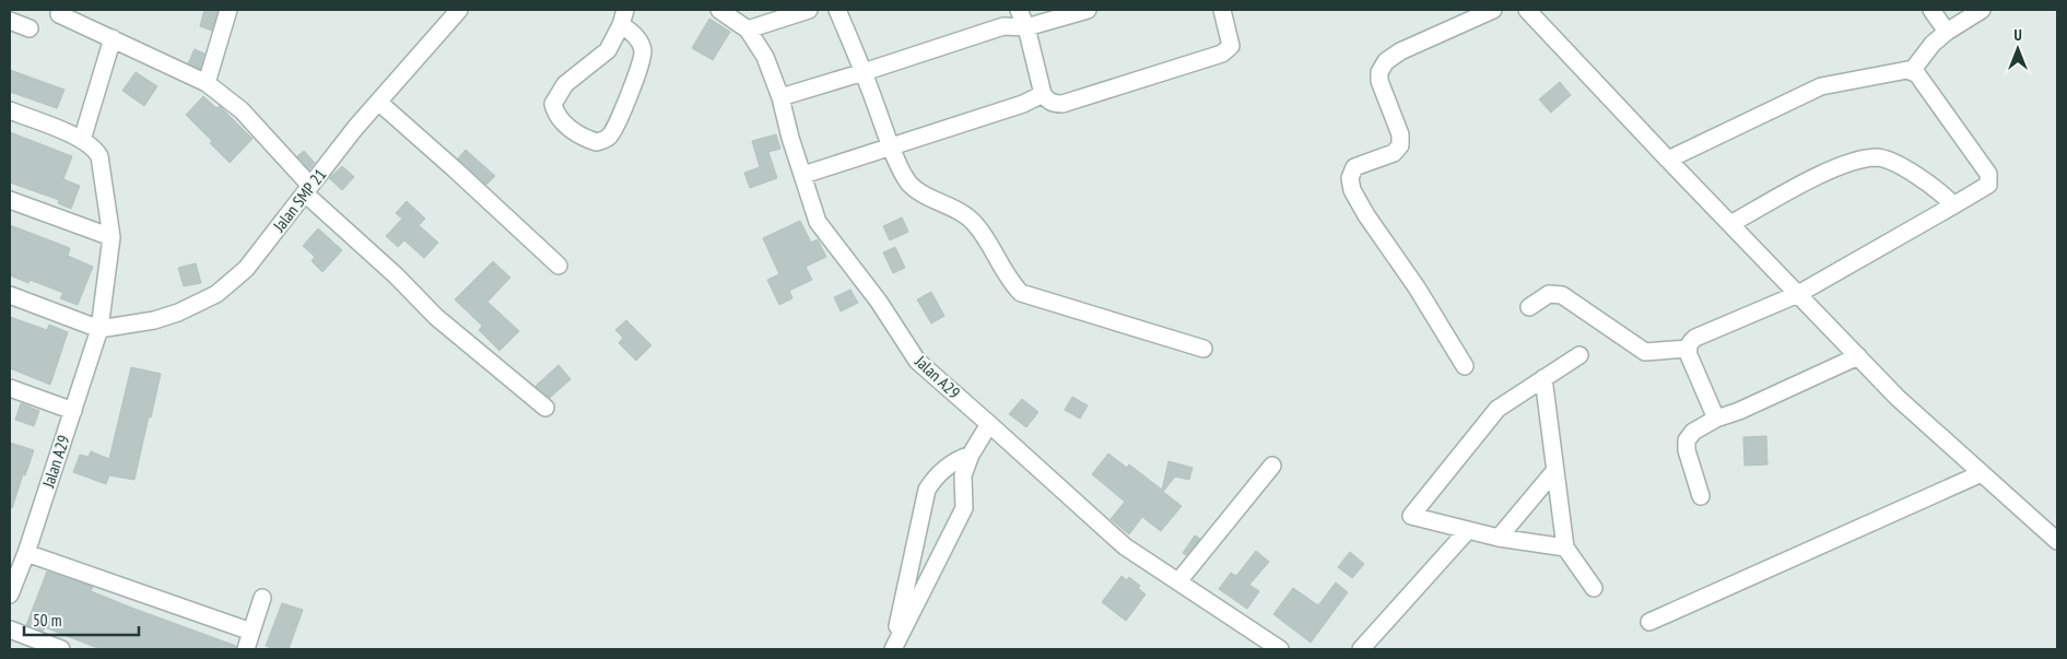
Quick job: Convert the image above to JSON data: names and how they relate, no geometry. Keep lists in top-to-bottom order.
{
  "streets": {
    "street": ["Jalan SMP 21", "Jalan A29"]
  },
  "crossings": [
    ["Jalan SMP 21", "Jalan A29"]
  ],
  "scale_bar": "50 m",
  "north": "top"
}
